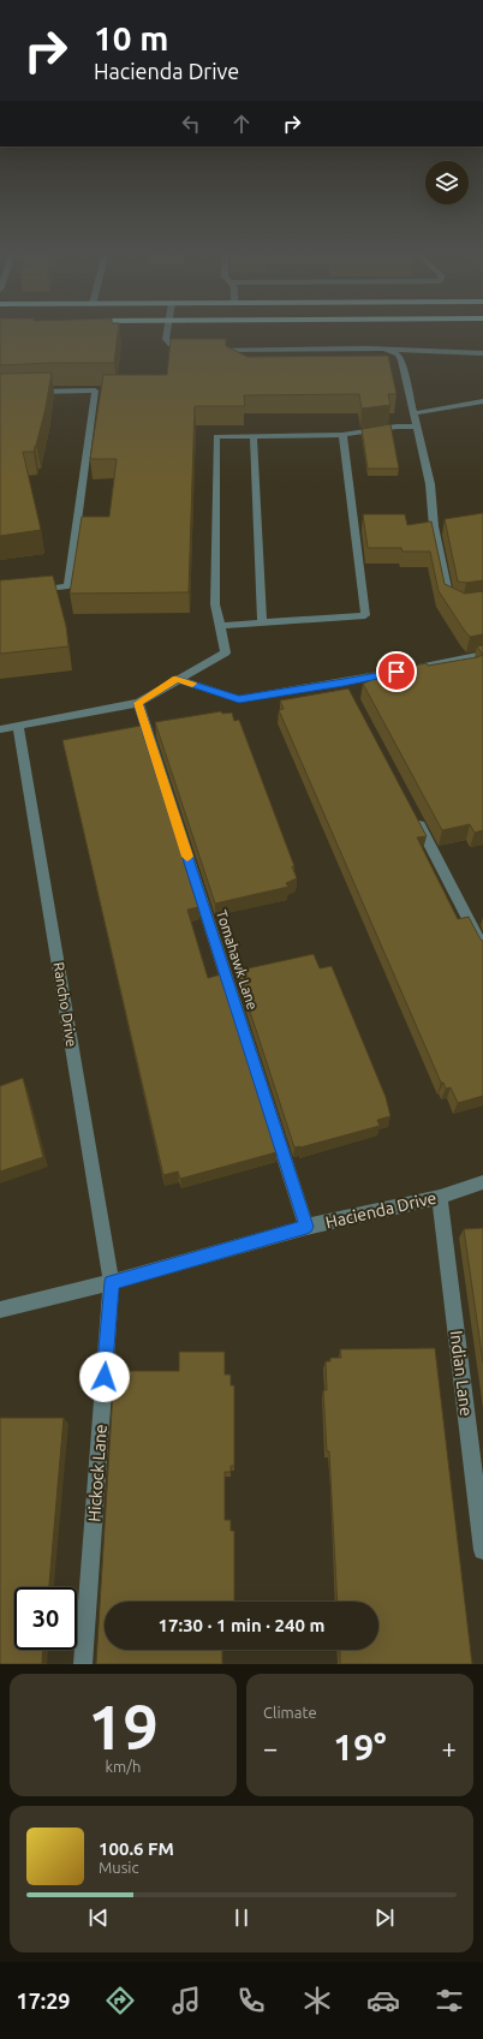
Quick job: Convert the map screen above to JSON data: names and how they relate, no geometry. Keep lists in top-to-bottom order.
{
  "streets": {
    "street": [
      "Tomahawk Lane",
      "Rancho Drive",
      "Hacienda Drive",
      "Indian Lane",
      "Hickock Lane"
    ]
  },
  "crossings": [
    ["Tomahawk Lane", "Hacienda Drive"],
    ["Rancho Drive", "Hacienda Drive"],
    ["Rancho Drive", "Hickock Lane"],
    ["Hacienda Drive", "Indian Lane"],
    ["Hacienda Drive", "Hickock Lane"]
  ],
  "page": {
    "turn": ["10 m", "Hacienda Drive"],
    "limit": "30",
    "trip": "17:30 · 1 min · 240 m",
    "tile": [
      ["19", "km/h"],
      "Climate"
    ],
    "heat": ["−", "19°", "+"],
    "song": ["100.6 FM", "Music"],
    "tabs": "17:29"
  }
}
